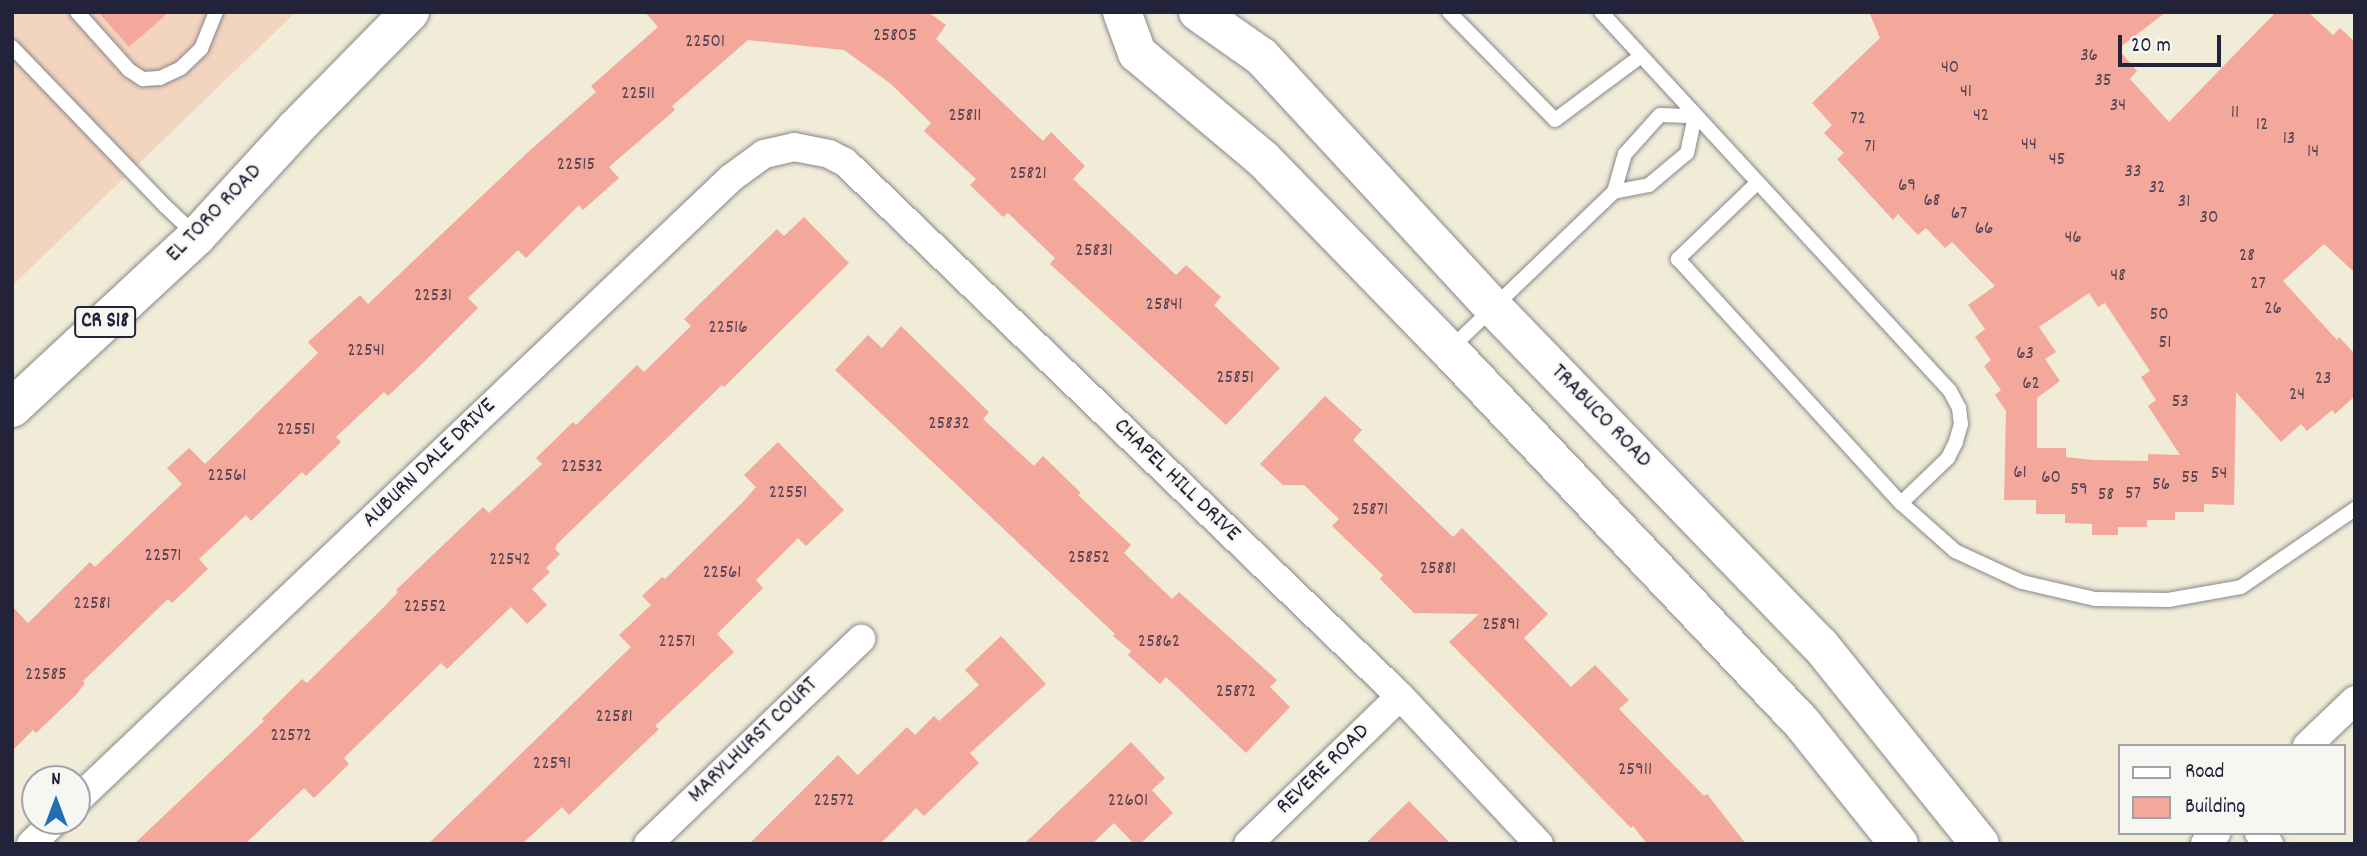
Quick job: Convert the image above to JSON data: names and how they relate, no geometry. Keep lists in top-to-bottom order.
{
  "streets": {
    "main road": ["EL TORO ROAD", "CR S18", "TRABUCO ROAD"],
    "street": [
      "AUBURN DALE DRIVE",
      "CHAPEL HILL DRIVE",
      "MARYLHURST COURT",
      "REVERE ROAD"
    ]
  },
  "crossings": [
    ["AUBURN DALE DRIVE", "CHAPEL HILL DRIVE"],
    ["CHAPEL HILL DRIVE", "REVERE ROAD"]
  ],
  "house_numbers": [
    "25805",
    "22501",
    "36",
    "40",
    "35",
    "41",
    "22511",
    "34",
    "11",
    "25811",
    "42",
    "72",
    "12",
    "13",
    "44",
    "71",
    "14",
    "45",
    "22515",
    "33",
    "25821",
    "69",
    "32",
    "68",
    "31",
    "67",
    "30",
    "66",
    "46",
    "25831",
    "28",
    "48",
    "27",
    "22531",
    "25841",
    "26",
    "50",
    "22516",
    "51",
    "22541",
    "63",
    "25851",
    "23",
    "62",
    "24",
    "53",
    "25832",
    "22551",
    "22532",
    "61",
    "54",
    "22561",
    "60",
    "55",
    "56",
    "59",
    "22551",
    "57",
    "58",
    "25871",
    "22571",
    "25852",
    "22542",
    "25881",
    "22561",
    "22581",
    "22552",
    "25891",
    "22571",
    "25862",
    "22585",
    "25872",
    "22581",
    "22572",
    "22591",
    "25911",
    "22572",
    "22601"
  ],
  "legend": ["Road", "Building"],
  "scale_bar": "20 m",
  "north": "top"
}
